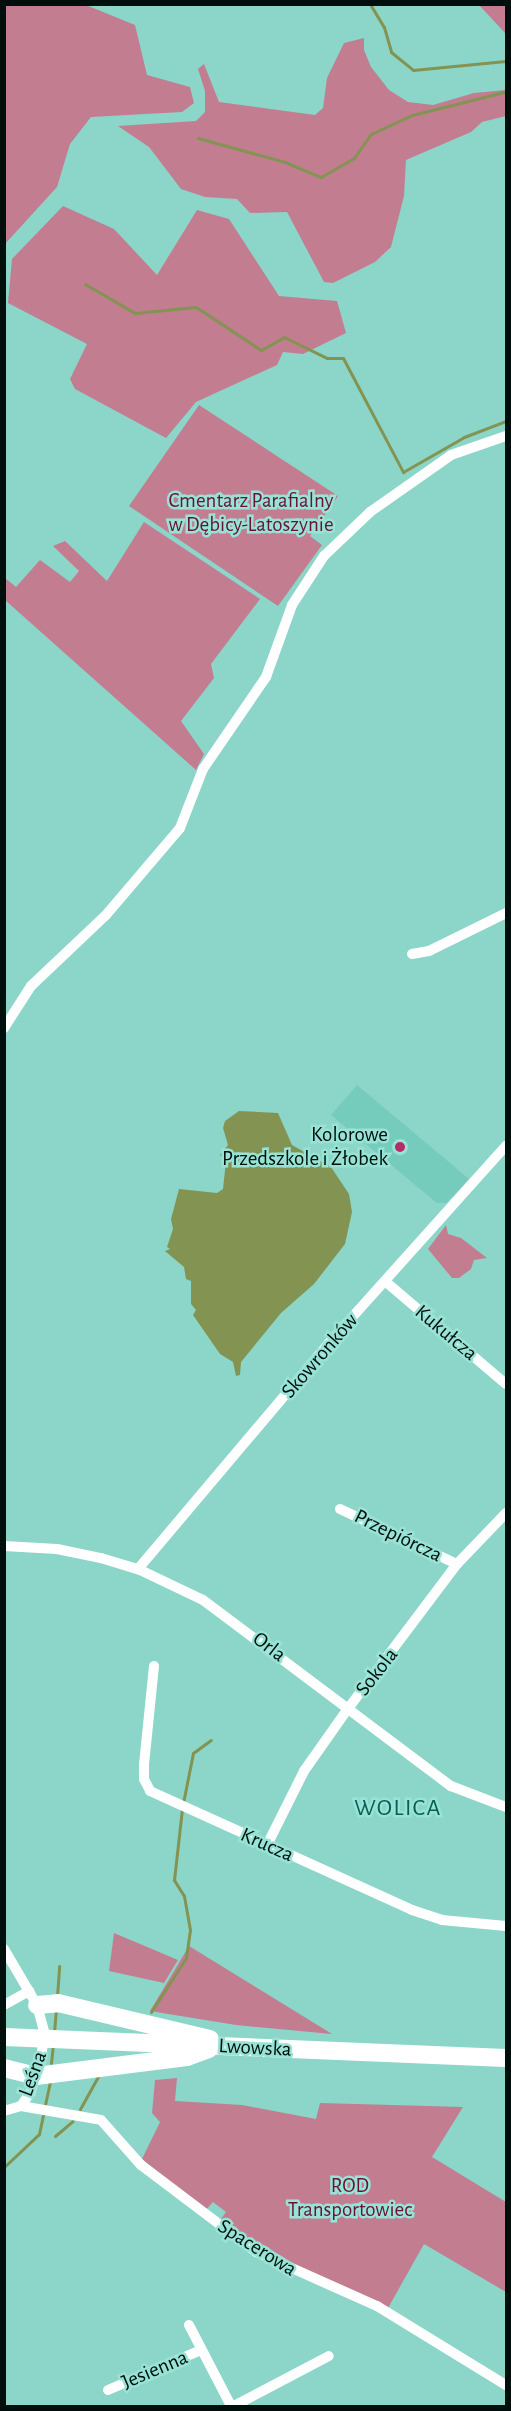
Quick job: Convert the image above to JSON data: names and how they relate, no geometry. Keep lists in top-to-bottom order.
{
  "streets": {
    "main road": ["Lwowska"],
    "street": [
      "Kukułcza",
      "Skowronków",
      "Przepiórcza",
      "Orla",
      "Sokola",
      "Krucza",
      "Leśna",
      "Spacerowa",
      "Jesienna"
    ]
  },
  "crossings": [
    ["Kukułcza", "Skowronków"],
    ["Skowronków", "Orla"],
    ["Przepiórcza", "Sokola"],
    ["Orla", "Sokola"],
    ["Sokola", "Krucza"],
    ["Leśna", "Spacerowa"]
  ],
  "districts": ["WOLICA"],
  "parks": ["Cmentarz Parafialny w Dębicy-Latoszynie", "ROD Transportowiec"],
  "places": ["Kolorowe Przedszkole i Żłobek"]
}
